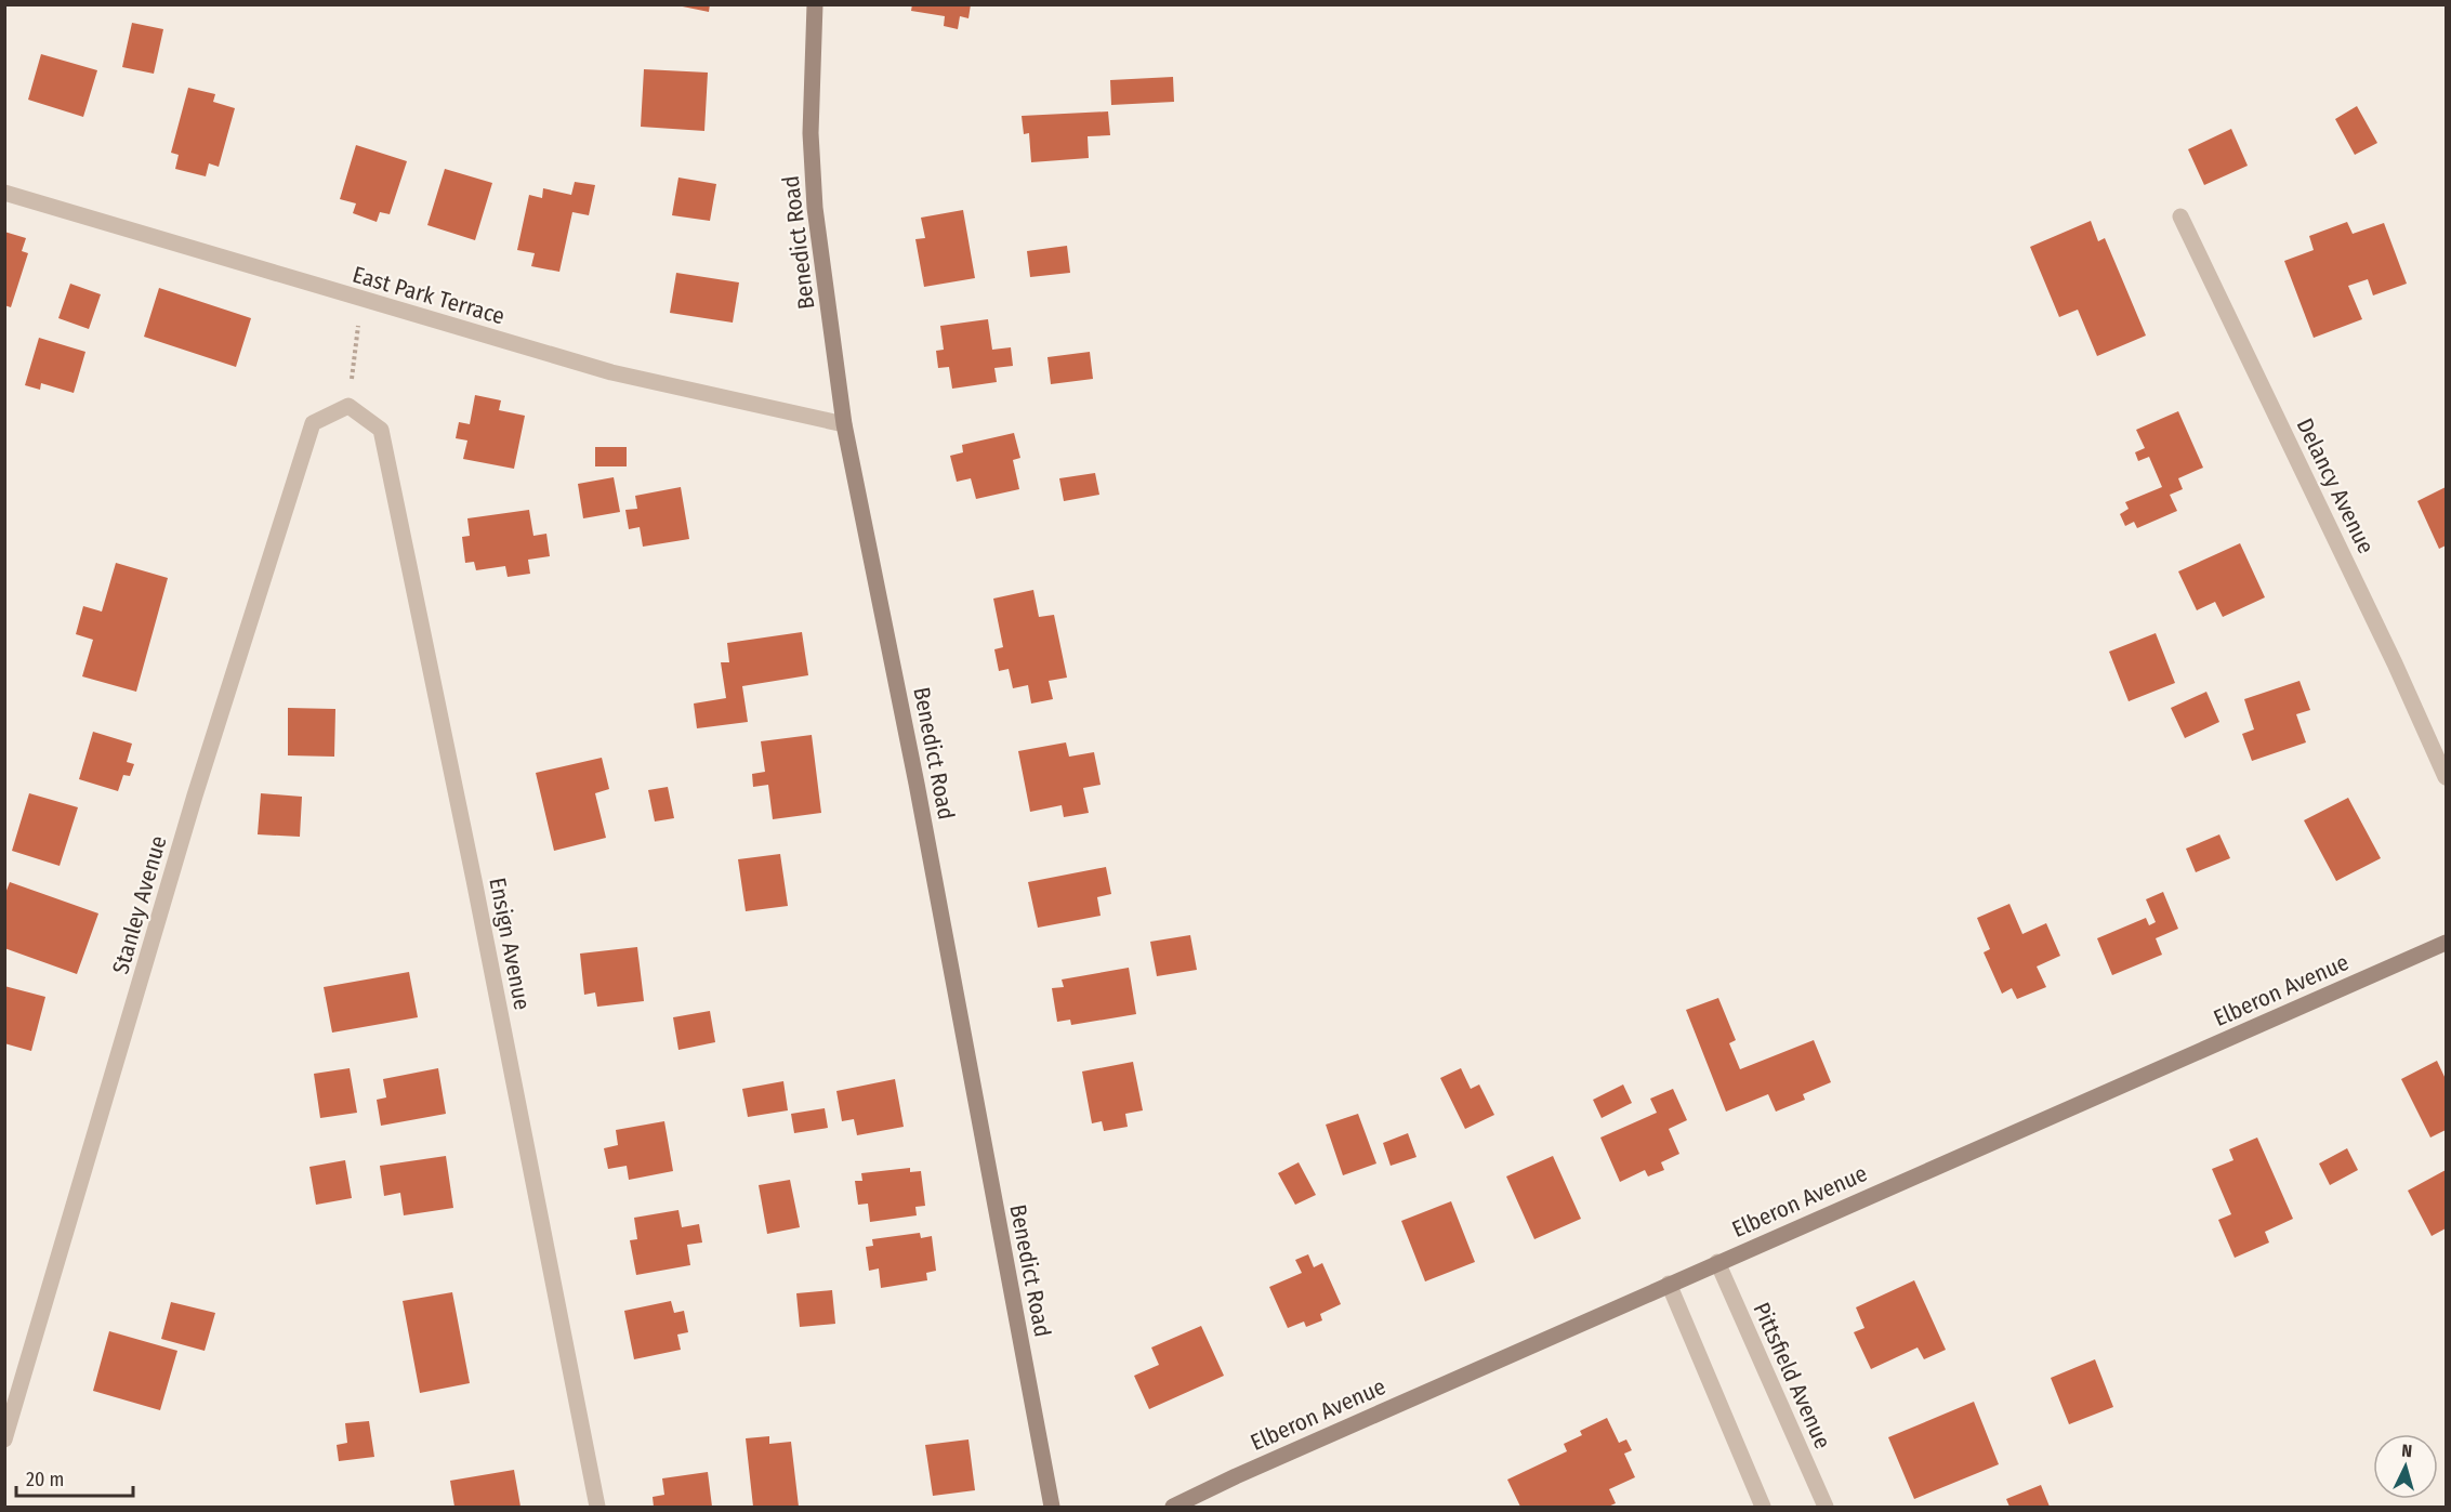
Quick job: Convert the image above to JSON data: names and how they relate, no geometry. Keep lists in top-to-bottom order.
{
  "streets": {
    "street": [
      "Benedict Road",
      "East Park Terrace",
      "Delancy Avenue",
      "Stanley Avenue",
      "Ensign Avenue",
      "Elberon Avenue",
      "Pittsfield Avenue"
    ]
  },
  "crossings": [
    ["Benedict Road", "East Park Terrace"],
    ["Stanley Avenue", "Ensign Avenue"],
    ["Elberon Avenue", "Pittsfield Avenue"]
  ],
  "scale_bar": "20 m",
  "north": "top"
}
